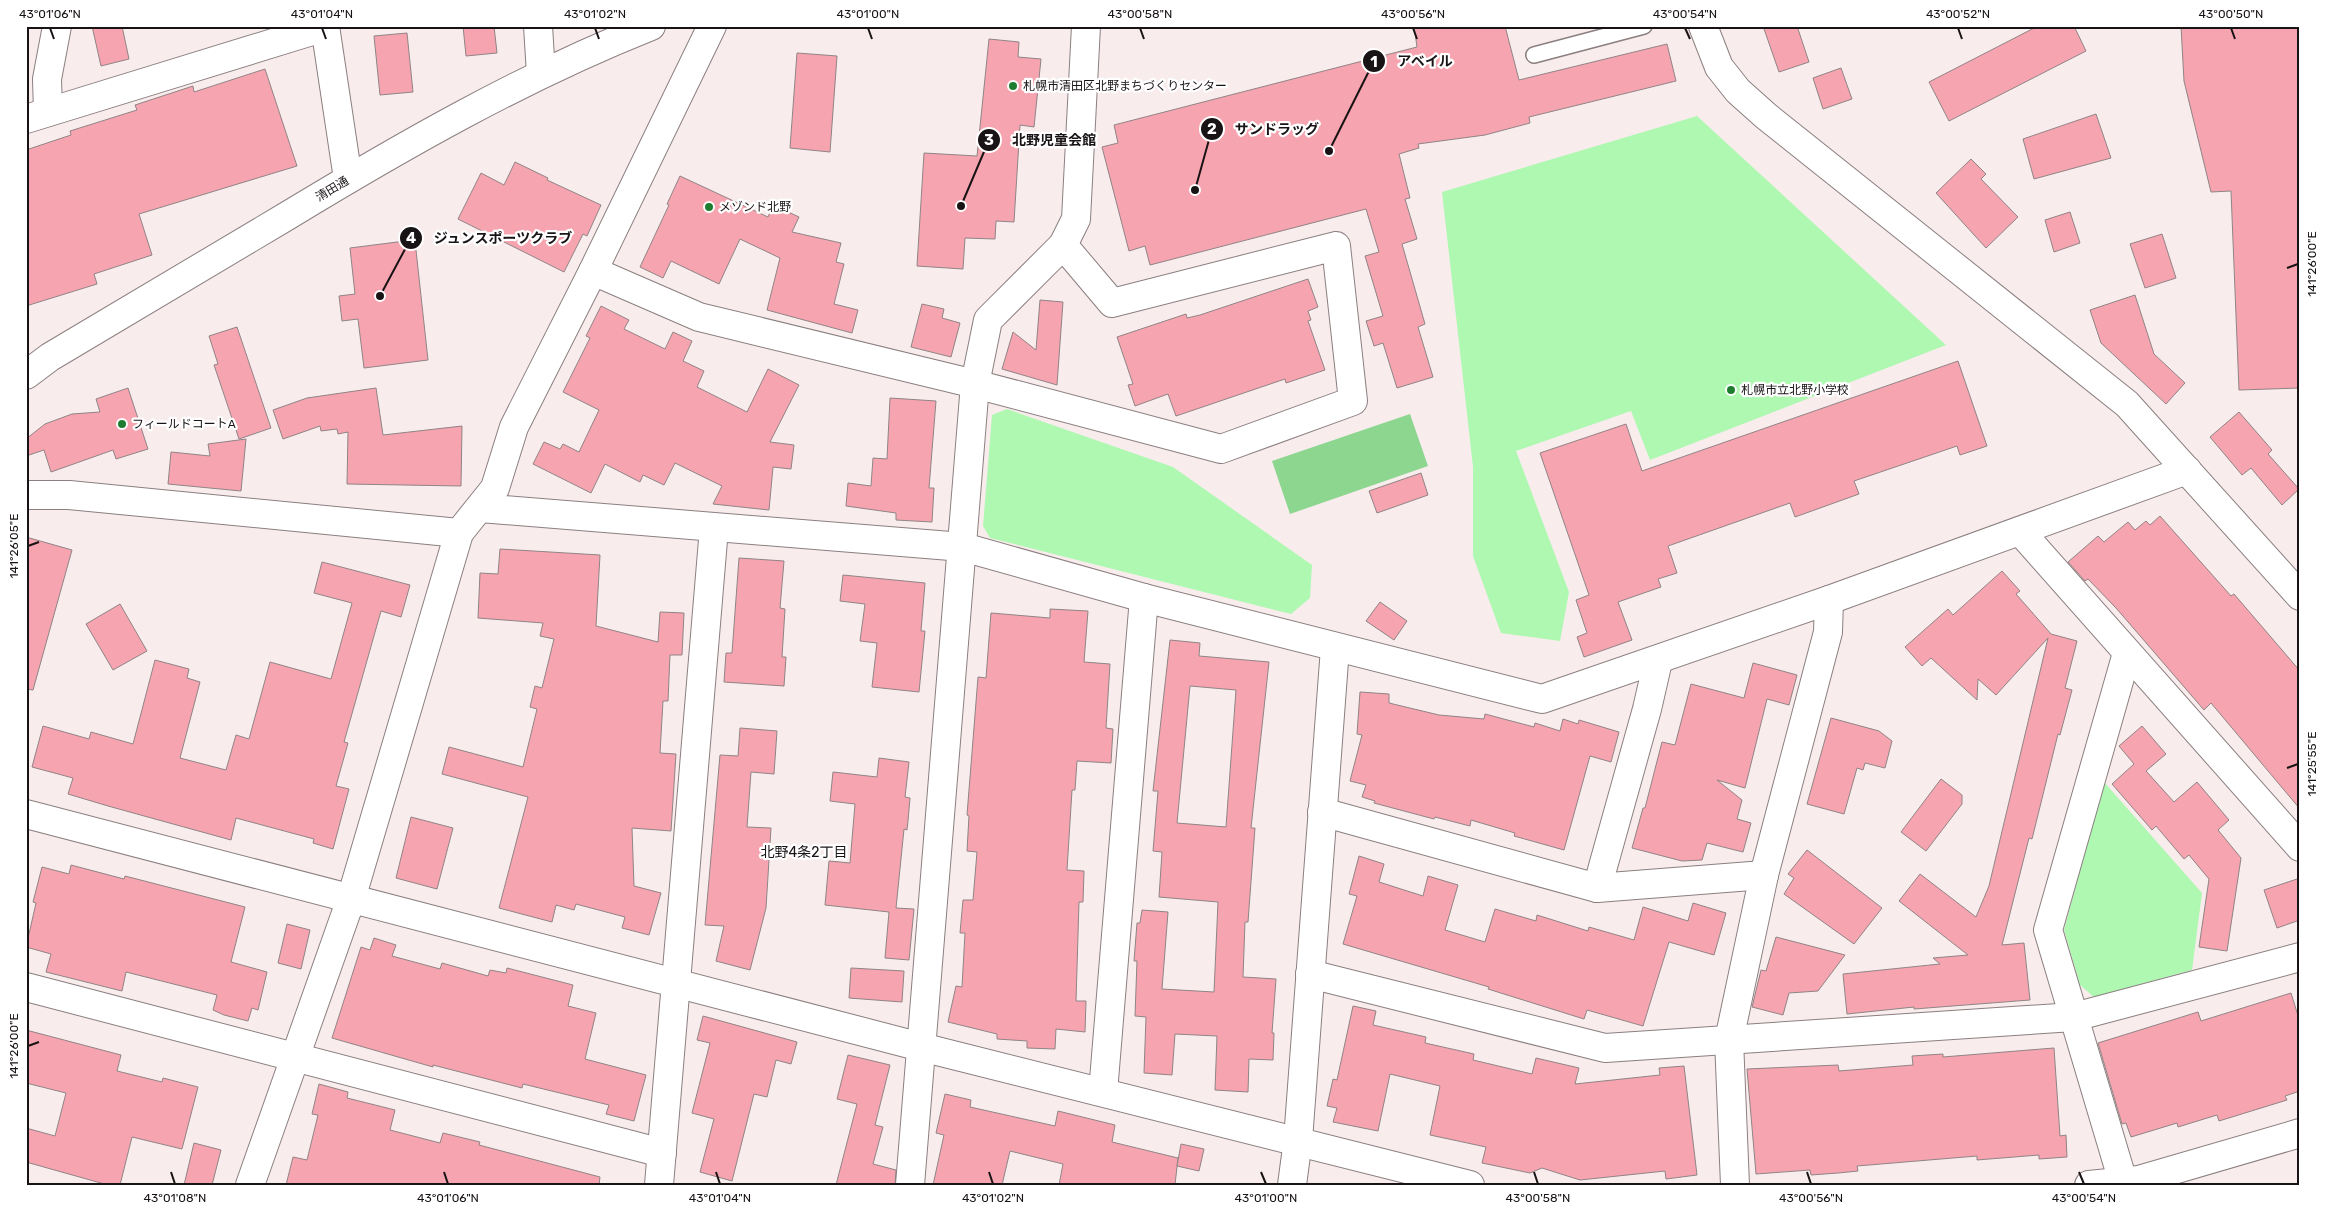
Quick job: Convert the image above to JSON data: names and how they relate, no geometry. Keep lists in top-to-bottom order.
{
  "streets": {
    "street": ["清田通"]
  },
  "districts": ["北野4条2丁目"],
  "places": [
    "札幌市清田区北野まちづくりセンター",
    "アベイル",
    "サンドラッグ",
    "北野児童会館",
    "メゾンド北野",
    "ジュンスポーツクラブ",
    "札幌市立北野小学校",
    "フィールドコートA"
  ],
  "coordinates": [
    "43°01'06\"N",
    "43°01'04\"N",
    "43°01'02\"N",
    "43°01'00\"N",
    "43°00'58\"N",
    "43°00'56\"N",
    "43°00'54\"N",
    "43°00'52\"N",
    "43°00'50\"N",
    "141°26'00\"E",
    "141°26'05\"E",
    "141°25'55\"E",
    "43°01'08\"N"
  ]
}
